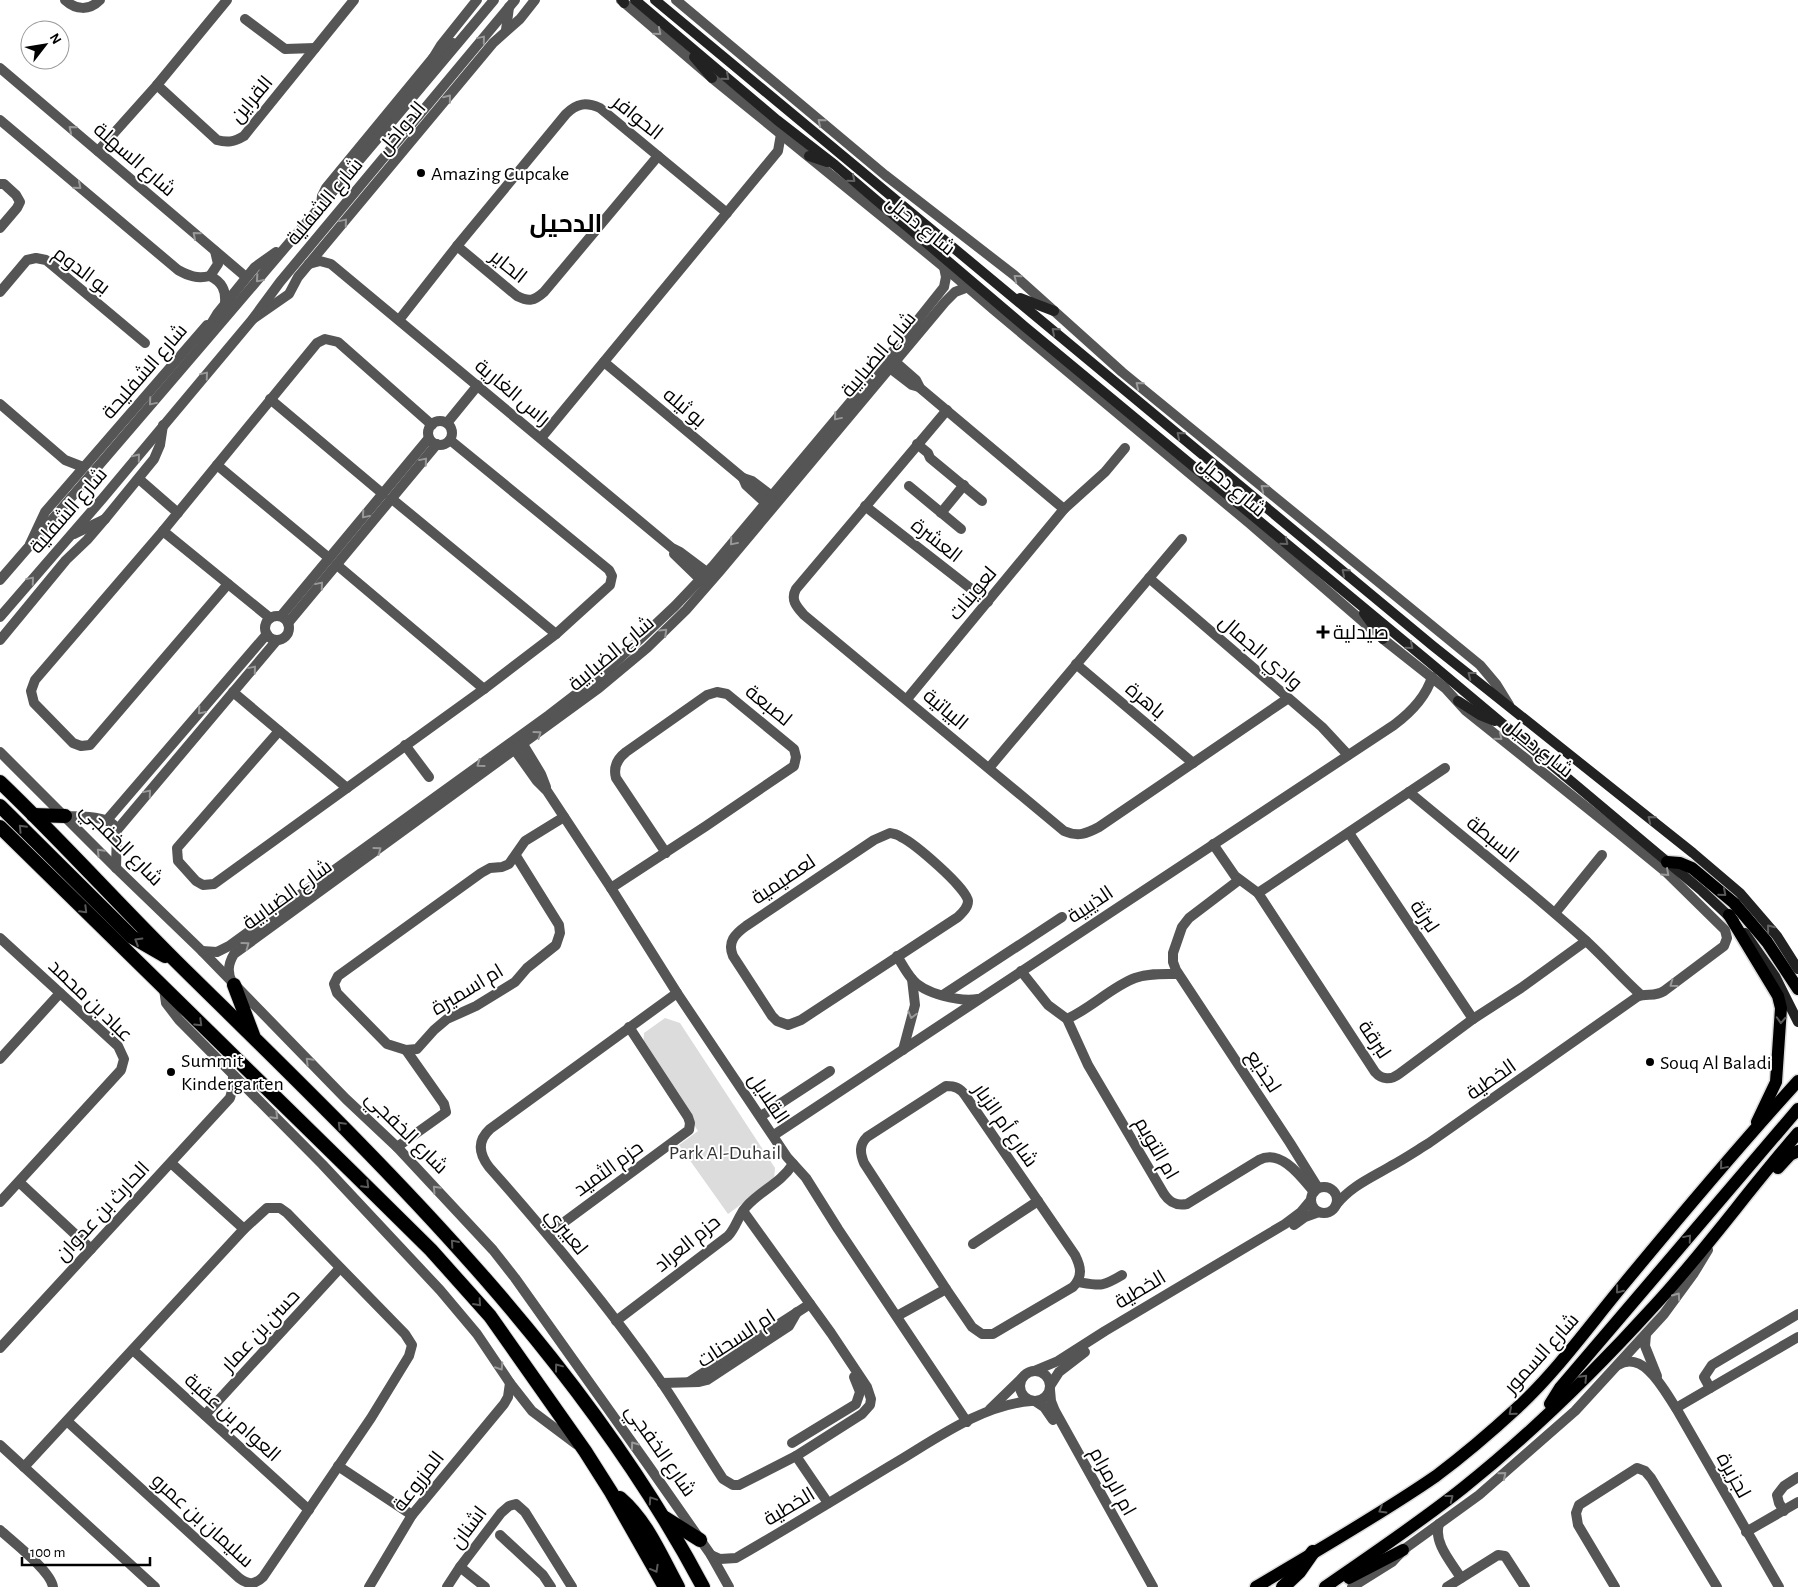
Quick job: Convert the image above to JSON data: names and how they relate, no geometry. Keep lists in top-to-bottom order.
{
  "streets": {
    "highway": ["شارع الخفجي"],
    "main road": ["شارع دحيل", "شارع السمور"],
    "street": [
      "القراين",
      "الحوافر",
      "الدواخل",
      "شارع السهلة",
      "شارع الشفلية",
      "الحاير",
      "بو الدوم",
      "شارع الضبابية",
      "شارع الشفليحة",
      "راس الغارية",
      "بو ثيله",
      "العشرة",
      "لعوينات",
      "وادي الجمال",
      "باهرة",
      "لصبعة",
      "البياتية",
      "السبطة",
      "لعصيمية",
      "الذيبية",
      "لبرثة",
      "ام اسميرة",
      "عباد بن محمد",
      "لبرقة",
      "لجذيع",
      "الخطية",
      "القلايل",
      "شارع أم الزبار",
      "ام التويم",
      "حزم الثميد",
      "الحارث بن عدوان",
      "لعبيري",
      "حزم العراد",
      "حسن بن عمار",
      "ام السحنات",
      "العوام بن عقبة",
      "لجزيرة",
      "المزروعة",
      "ام الرمرام",
      "سليمان بن عمرو",
      "اشنان"
    ]
  },
  "crossings": [
    ["الحوافر", "الحاير"],
    ["الحوافر", "راس الغارية"],
    ["الدواخل", "شارع الشفلية"],
    ["شارع الشفلية", "شارع الشفليحة"],
    ["شارع دحيل", "شارع الضبابية"],
    ["شارع دحيل", "السبطة"],
    ["شارع دحيل", "الذيبية"],
    ["شارع دحيل", "الخطية"],
    ["شارع الضبابية", "راس الغارية"],
    ["شارع الضبابية", "بو ثيله"],
    ["شارع الضبابية", "شارع الخفجي"],
    ["شارع الضبابية", "القلايل"],
    ["العشرة", "لعوينات"],
    ["العشرة", "البياتية"],
    ["لعوينات", "البياتية"],
    ["وادي الجمال", "البياتية"],
    ["وادي الجمال", "الذيبية"],
    ["باهرة", "البياتية"],
    ["لصبعة", "القلايل"],
    ["السبطة", "لبرقة"],
    ["السبطة", "الخطية"],
    ["الذيبية", "لبرقة"],
    ["الذيبية", "القلايل"],
    ["لبرثة", "لبرقة"],
    ["لبرقة", "لجذيع"],
    ["لجذيع", "الخطية"],
    ["لجذيع", "ام التويم"],
    ["الخطية", "القلايل"],
    ["الخطية", "ام التويم"],
    ["الخطية", "ام الرمرام"],
    ["القلايل", "لعبيري"],
    ["القلايل", "حزم العراد"],
    ["حزم الثميد", "لعبيري"],
    ["لعبيري", "حزم العراد"],
    ["لعبيري", "ام السحنات"],
    ["حسن بن عمار", "العوام بن عقبة"],
    ["حسن بن عمار", "سليمان بن عمرو"],
    ["العوام بن عقبة", "سليمان بن عمرو"]
  ],
  "one_way": ["الدواخل"],
  "districts": ["الدحيل"],
  "parks": ["Park Al-Duhail"],
  "places": {
    "other": ["Amazing Cupcake", "Souq Al Baladi", "Summit Kindergarten"],
    "health": ["صيدلية"]
  },
  "scale_bar": "100 m",
  "north": "top right"
}
